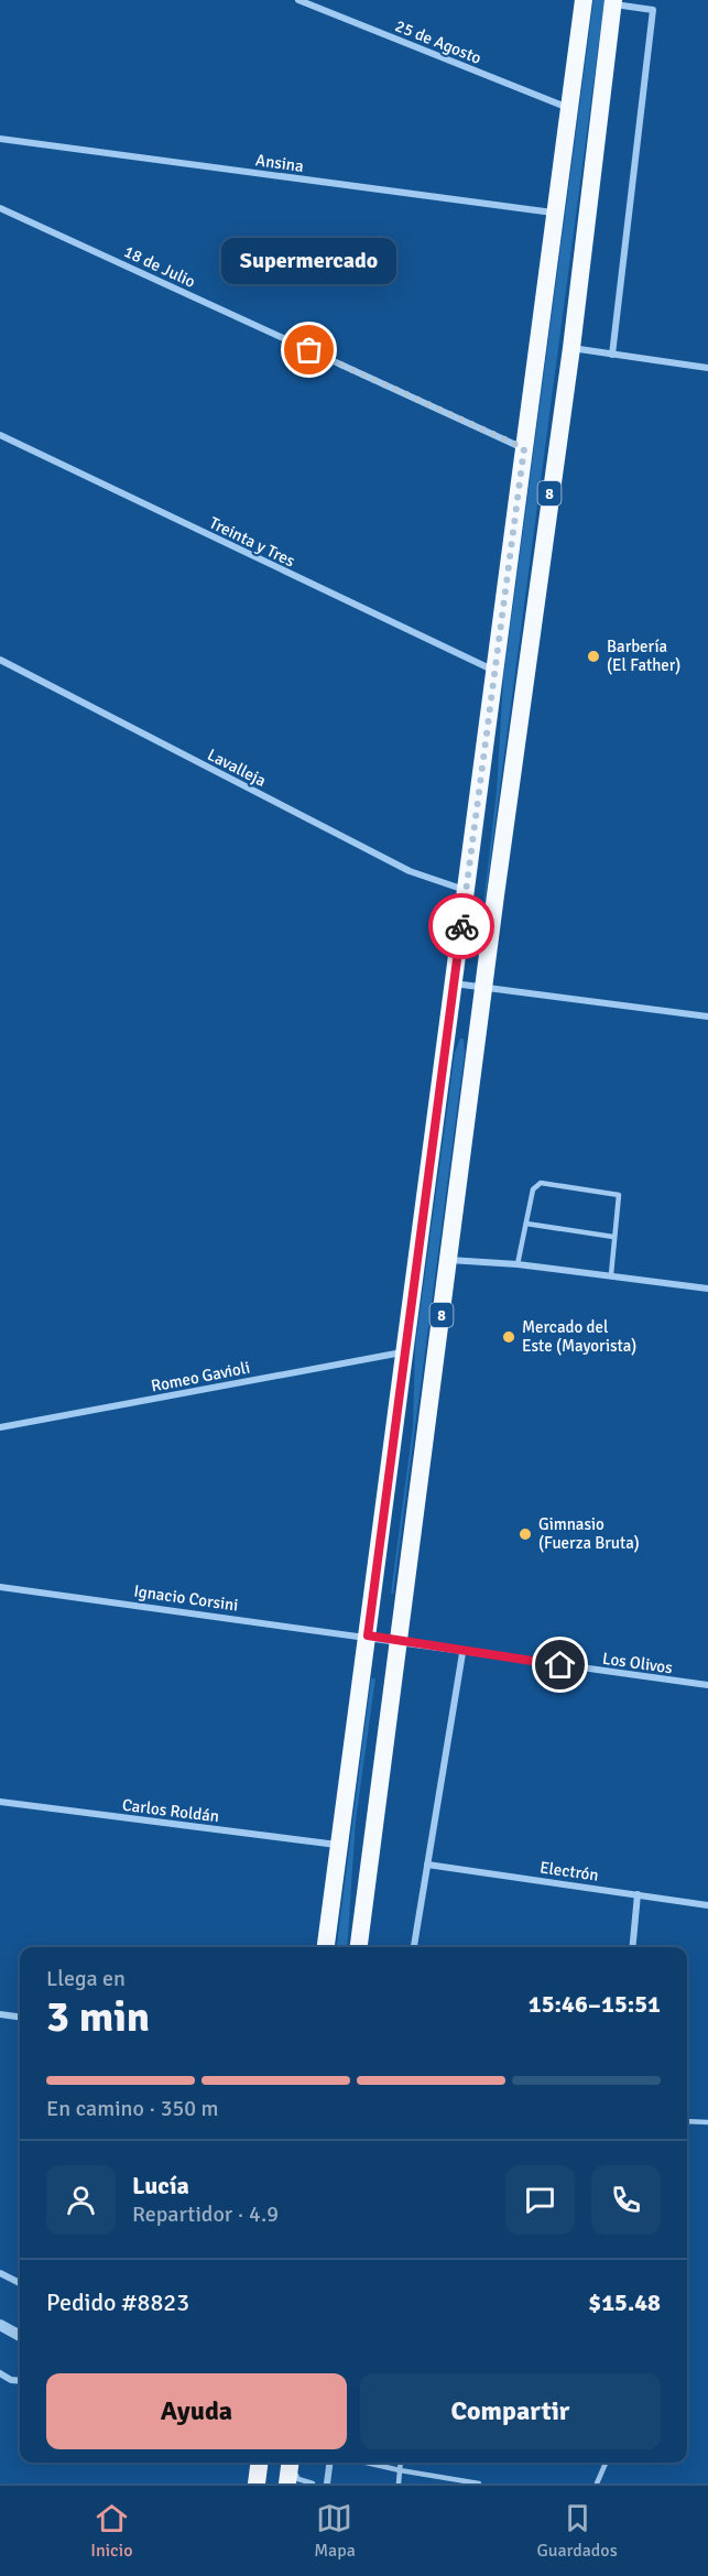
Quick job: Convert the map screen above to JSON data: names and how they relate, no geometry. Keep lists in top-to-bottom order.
{
  "streets": {
    "highway": ["8"],
    "street": [
      "25 de Agosto",
      "Ansina",
      "18 de Julio",
      "Treinta y Tres",
      "Lavalleja",
      "Romeo Gavioli",
      "Ignacio Corsini",
      "Los Olivos",
      "Carlos Roldán",
      "Electrón"
    ]
  },
  "crossings": [
    ["25 de Agosto", "8"],
    ["Ansina", "8"],
    ["18 de Julio", "8"],
    ["8", "Treinta y Tres"],
    ["8", "Lavalleja"],
    ["8", "Romeo Gavioli"],
    ["8", "Ignacio Corsini"],
    ["8", "Los Olivos"],
    ["8", "Carlos Roldán"],
    ["Ignacio Corsini", "Los Olivos"]
  ],
  "places": [
    "Supermercado",
    "Barbería (El Father)",
    "Mercado del Este (Mayorista)",
    "Gimnasio (Fuerza Bruta)"
  ],
  "page": {
    "bubble": "Supermercado",
    "heading": ["3 min", "Llega en", "15:46–15:51"],
    "panel": [
      "Lucía",
      "Repartidor · 4.9",
      "Pedido #8823",
      "$15.48"
    ],
    "bar": "En camino · 350 m",
    "buttons": ["Ayuda", "Compartir"],
    "tabs": ["Inicio", "Mapa", "Guardados"]
  }
}
